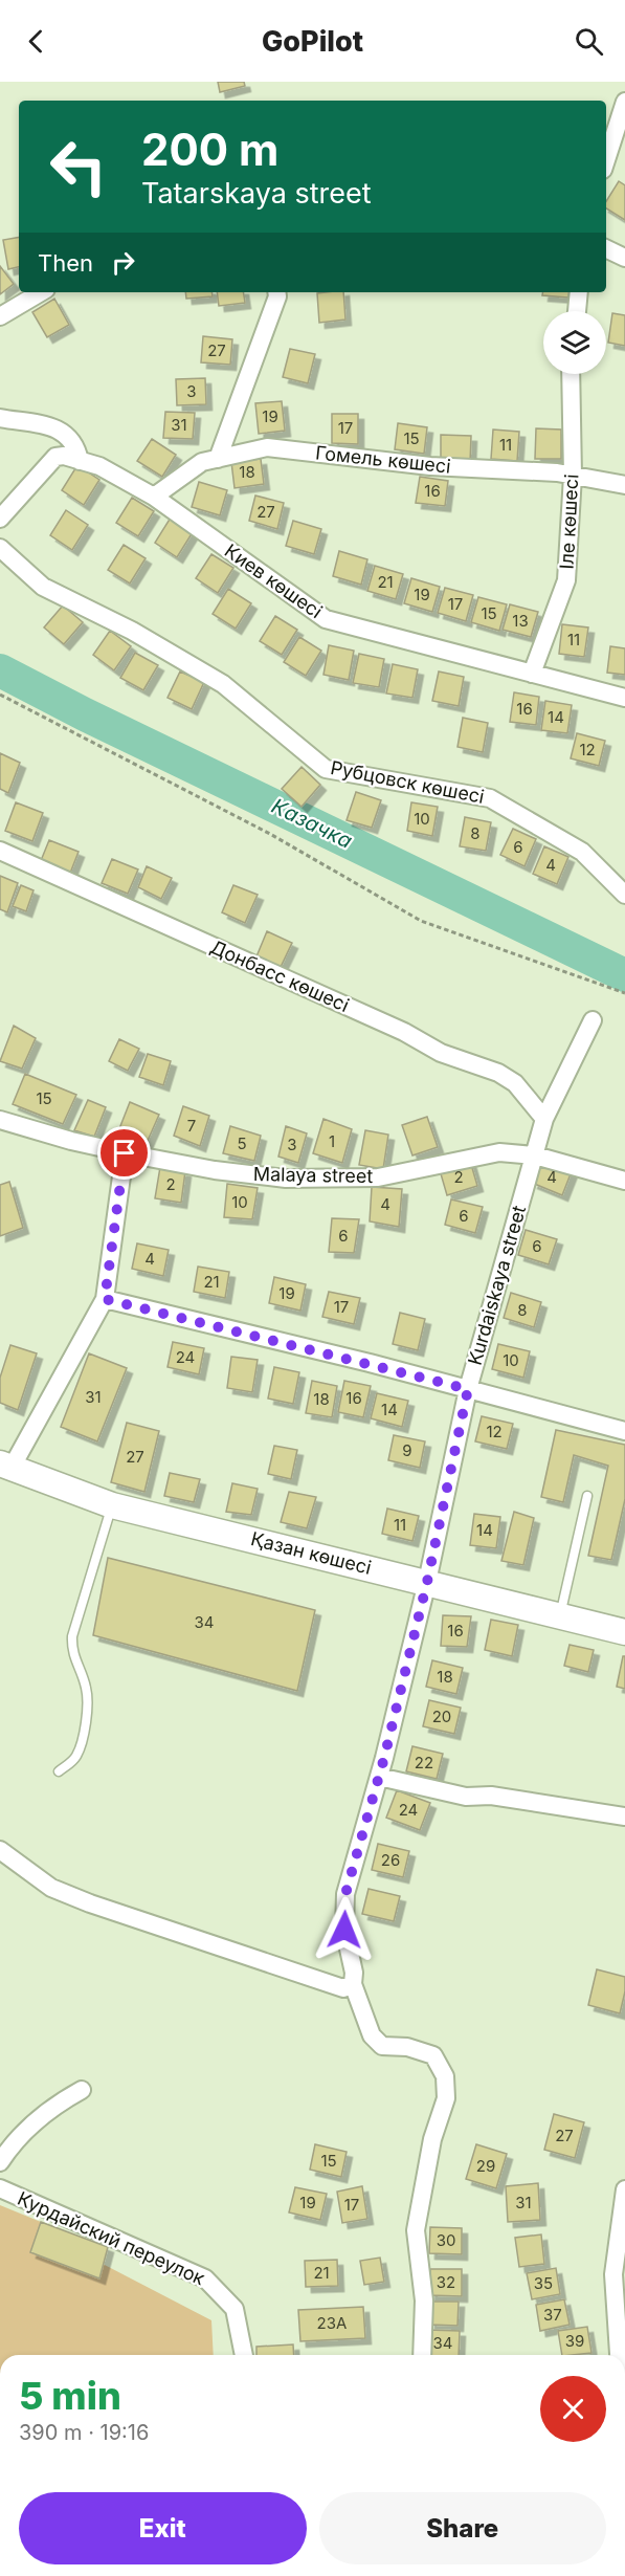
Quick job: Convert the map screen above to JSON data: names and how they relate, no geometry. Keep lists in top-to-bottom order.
{
  "streets": {
    "street": [
      "Гомель көшесі",
      "Іле көшесі",
      "Киев көшесі",
      "Рубцовск көшесі",
      "Донбасс көшесі",
      "Malaya street",
      "Kurdaiskaya street",
      "Қазан көшесі",
      "Курдайский переулок"
    ]
  },
  "crossings": [
    ["Гомель көшесі", "Іле көшесі"],
    ["Гомель көшесі", "Киев көшесі"],
    ["Іле көшесі", "Киев көшесі"],
    ["Донбасс көшесі", "Kurdaiskaya street"],
    ["Malaya street", "Kurdaiskaya street"],
    ["Kurdaiskaya street", "Қазан көшесі"]
  ],
  "water": ["Казачка"],
  "house_numbers": [
    "27",
    "3",
    "19",
    "31",
    "17",
    "15",
    "11",
    "18",
    "16",
    "27",
    "21",
    "19",
    "17",
    "15",
    "13",
    "11",
    "16",
    "14",
    "12",
    "10",
    "8",
    "6",
    "4",
    "15",
    "7",
    "1",
    "5",
    "3",
    "2",
    "4",
    "2",
    "10",
    "4",
    "6",
    "6",
    "6",
    "4",
    "21",
    "19",
    "17",
    "8",
    "24",
    "10",
    "31",
    "16",
    "18",
    "14",
    "12",
    "9",
    "27",
    "11",
    "14",
    "34",
    "16",
    "18",
    "20",
    "22",
    "24",
    "26",
    "27",
    "15",
    "29",
    "19",
    "31",
    "17",
    "30",
    "21",
    "32",
    "35",
    "37",
    "23А",
    "39",
    "34"
  ],
  "page": {
    "header": "GoPilot",
    "turn": ["200 m", "Tatarskaya street"],
    "then": "Then",
    "heading": ["5 min", "390 m · 19:16"],
    "buttons": ["Exit", "Share"]
  }
}
